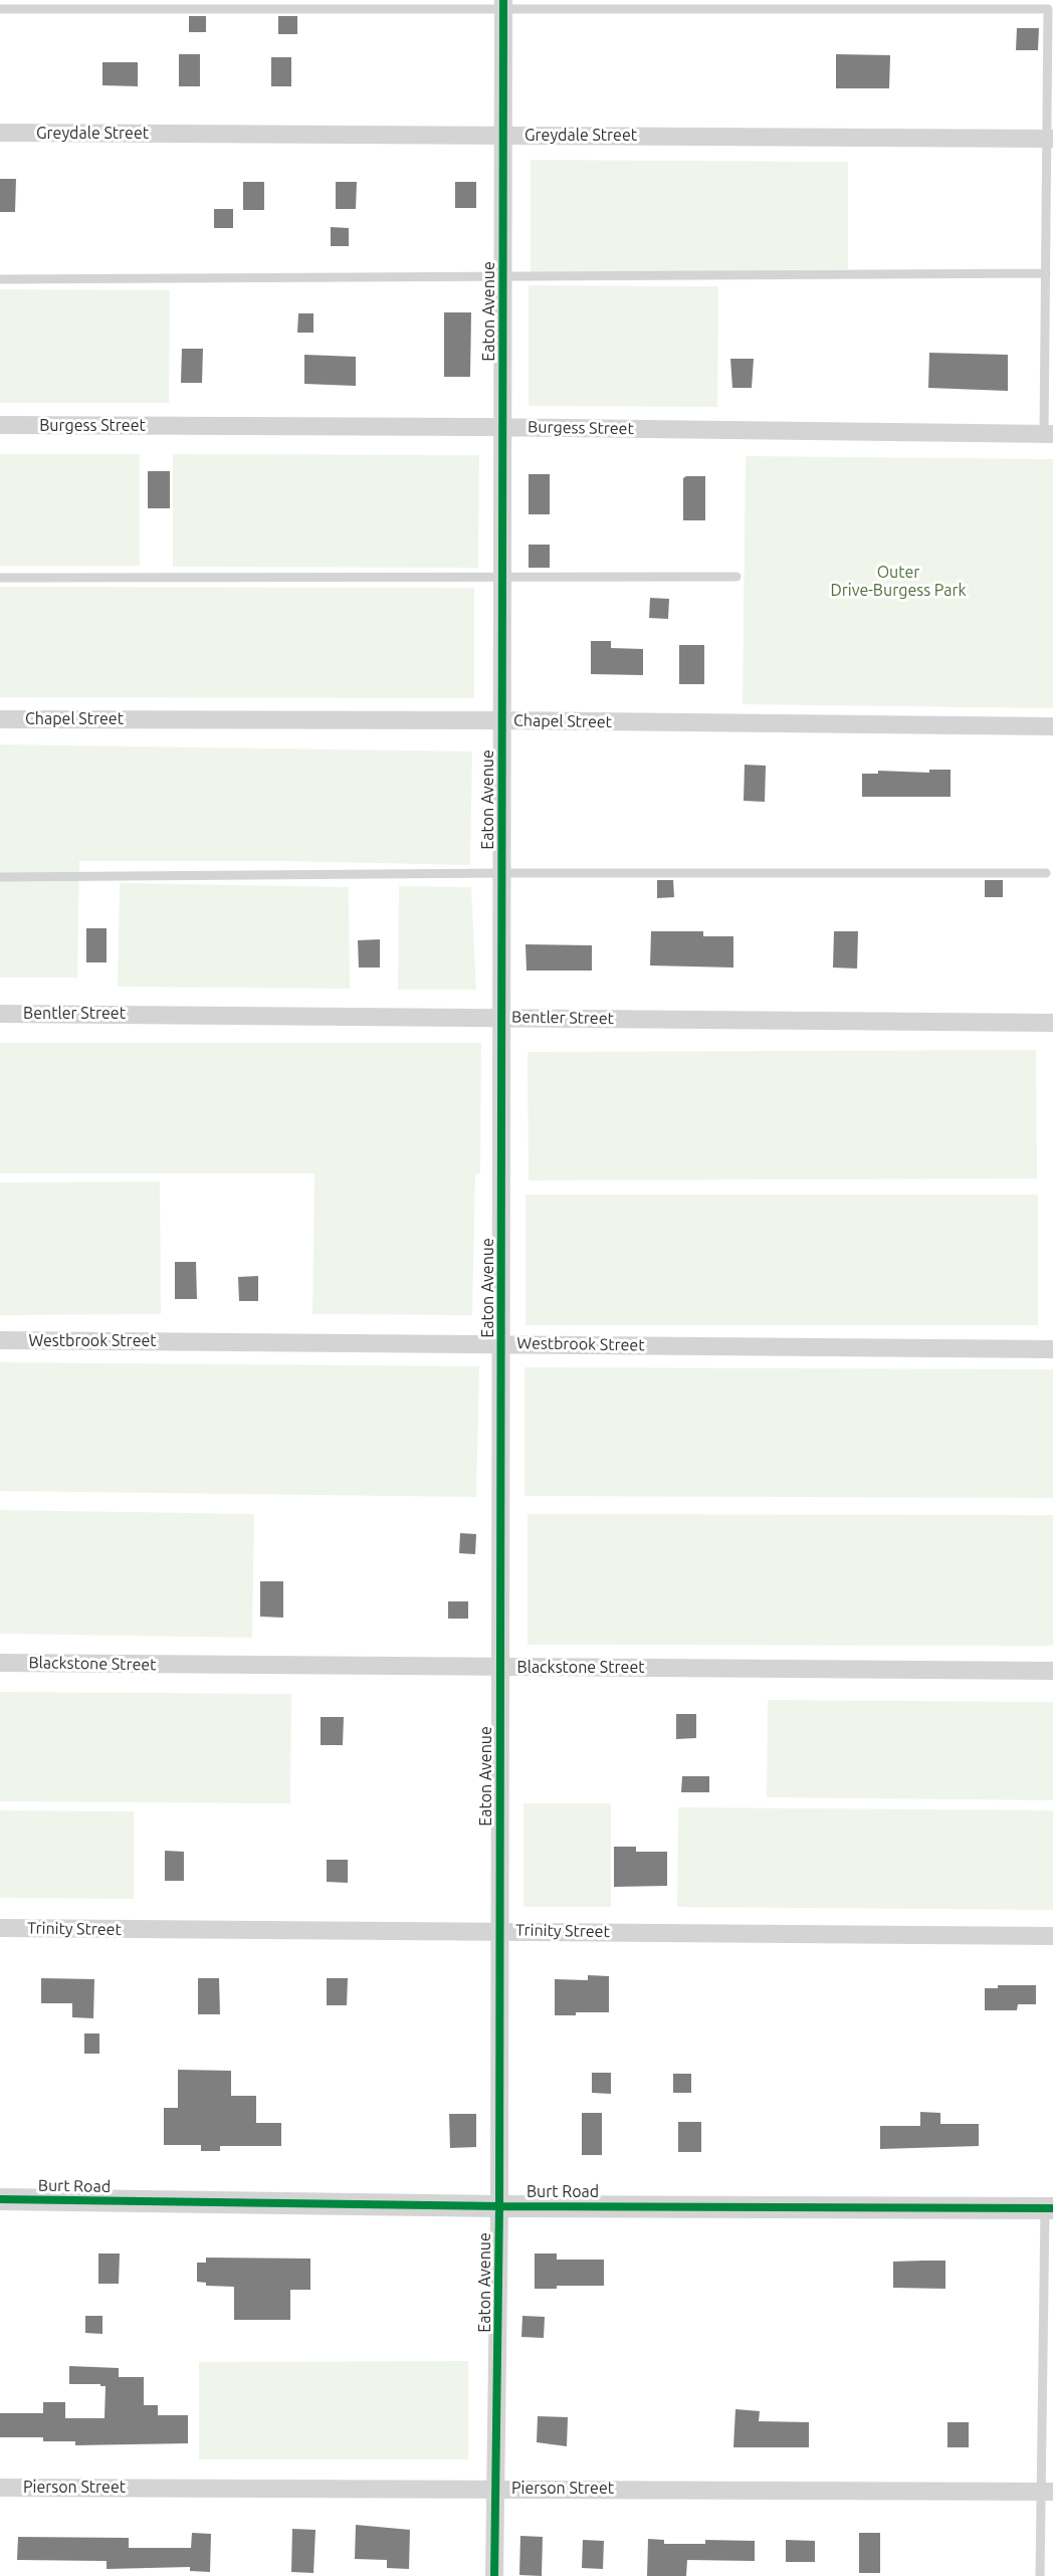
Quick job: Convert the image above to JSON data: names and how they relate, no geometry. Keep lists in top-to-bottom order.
{
  "streets": {
    "street": [
      "Greydale Street",
      "Eaton Avenue",
      "Burgess Street",
      "Chapel Street",
      "Bentler Street",
      "Westbrook Street",
      "Blackstone Street",
      "Trinity Street",
      "Burt Road",
      "Pierson Street"
    ]
  },
  "crossings": [
    ["Greydale Street", "Eaton Avenue"],
    ["Eaton Avenue", "Burgess Street"],
    ["Eaton Avenue", "Chapel Street"],
    ["Eaton Avenue", "Bentler Street"],
    ["Eaton Avenue", "Westbrook Street"],
    ["Eaton Avenue", "Blackstone Street"],
    ["Eaton Avenue", "Trinity Street"],
    ["Eaton Avenue", "Burt Road"],
    ["Eaton Avenue", "Pierson Street"]
  ],
  "parks": ["Outer Drive-Burgess Park"]
}
